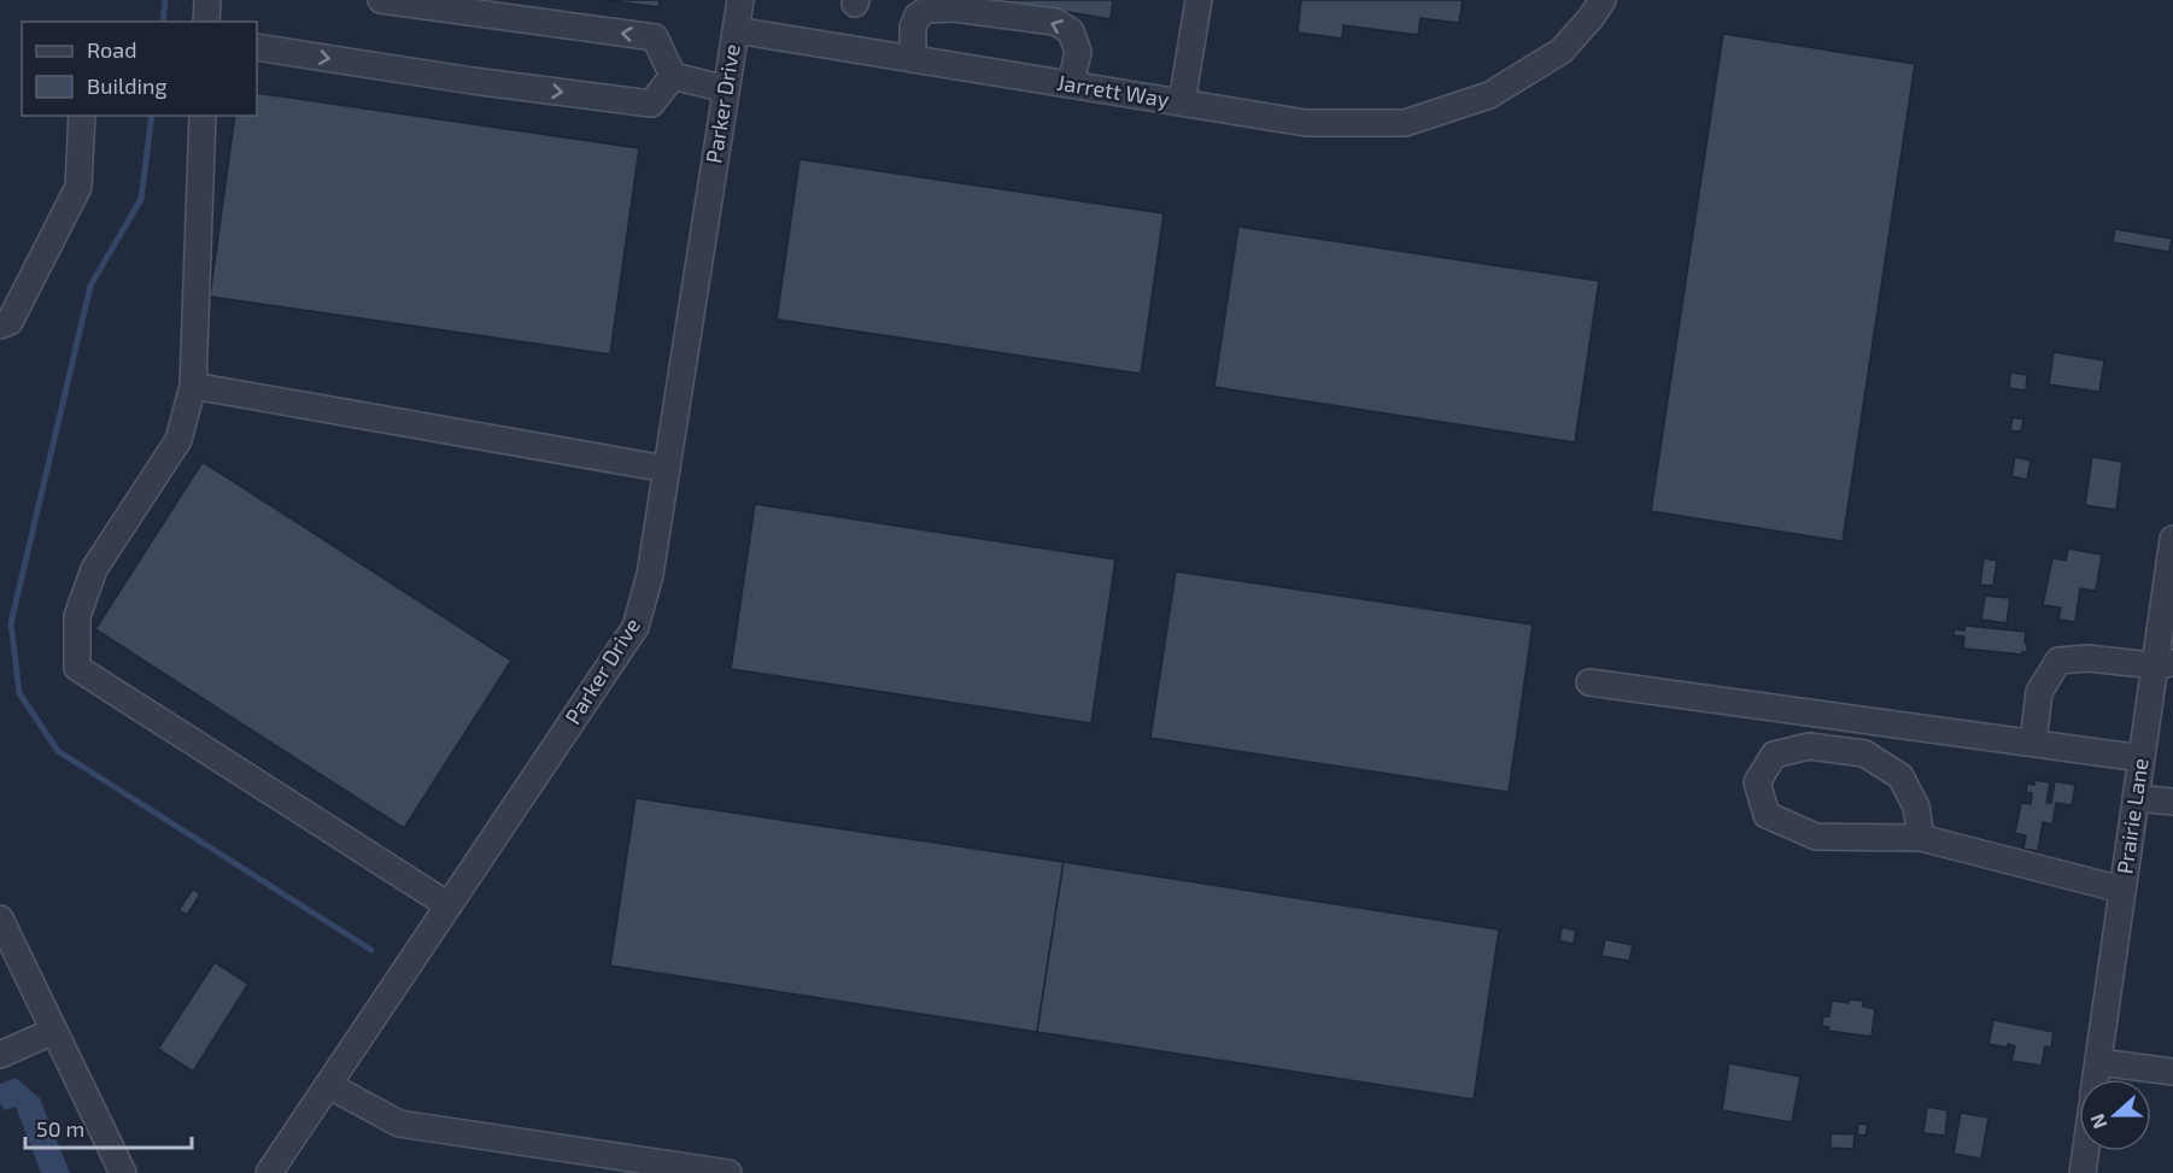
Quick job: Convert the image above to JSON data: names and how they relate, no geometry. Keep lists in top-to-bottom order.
{
  "streets": {
    "street": ["Jarrett Way", "Parker Drive", "Prairie Lane"]
  },
  "crossings": [
    ["Jarrett Way", "Parker Drive"]
  ],
  "legend": ["Road", "Building"],
  "scale_bar": "50 m",
  "north": "left"
}
